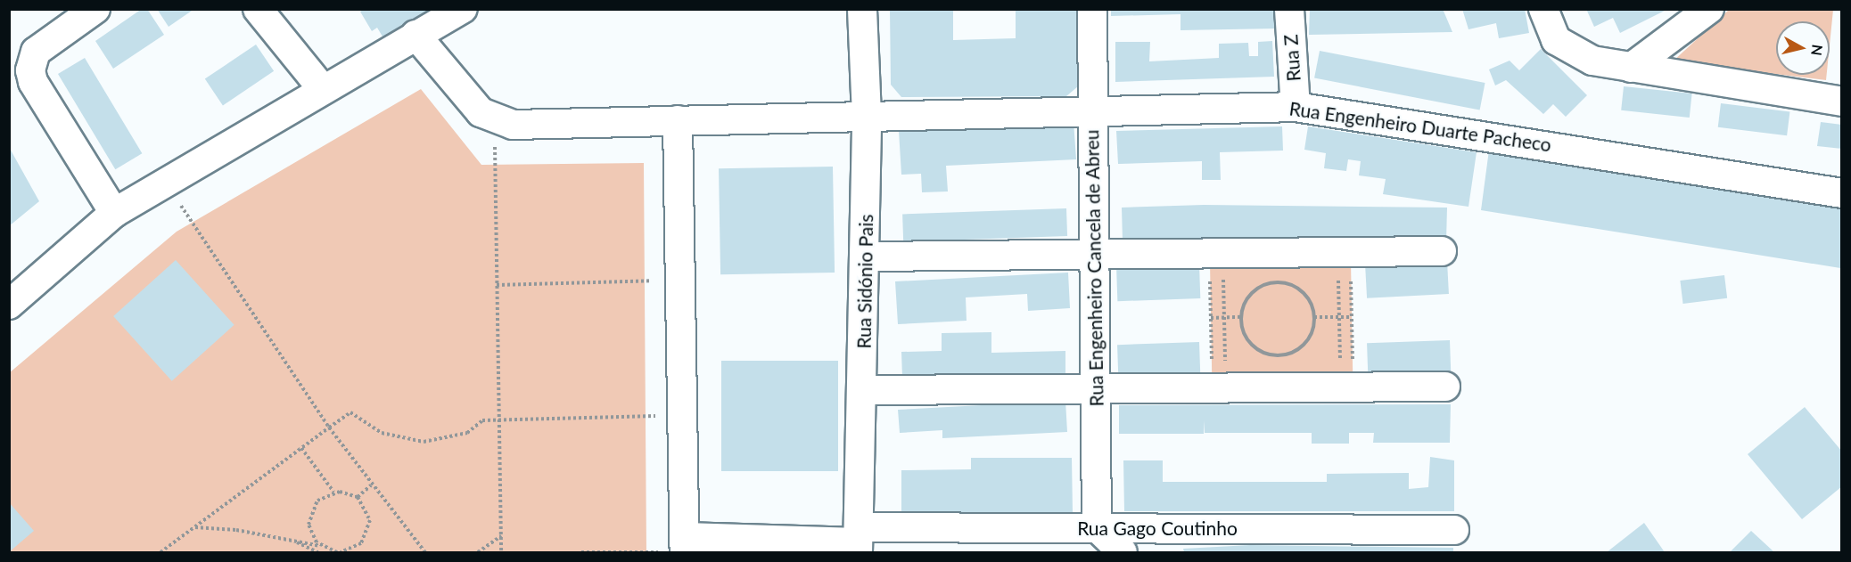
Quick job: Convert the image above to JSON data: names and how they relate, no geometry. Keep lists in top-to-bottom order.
{
  "streets": {
    "street": [
      "Rua Z",
      "Rua Engenheiro Duarte Pacheco",
      "Rua Engenheiro Cancela de Abreu",
      "Rua Sidónio Pais",
      "Rua Gago Coutinho"
    ]
  },
  "crossings": [
    ["Rua Z", "Rua Engenheiro Duarte Pacheco"],
    ["Rua Engenheiro Duarte Pacheco", "Rua Engenheiro Cancela de Abreu"],
    ["Rua Engenheiro Duarte Pacheco", "Rua Sidónio Pais"],
    ["Rua Engenheiro Cancela de Abreu", "Rua Gago Coutinho"],
    ["Rua Sidónio Pais", "Rua Gago Coutinho"]
  ],
  "north": "right"
}
